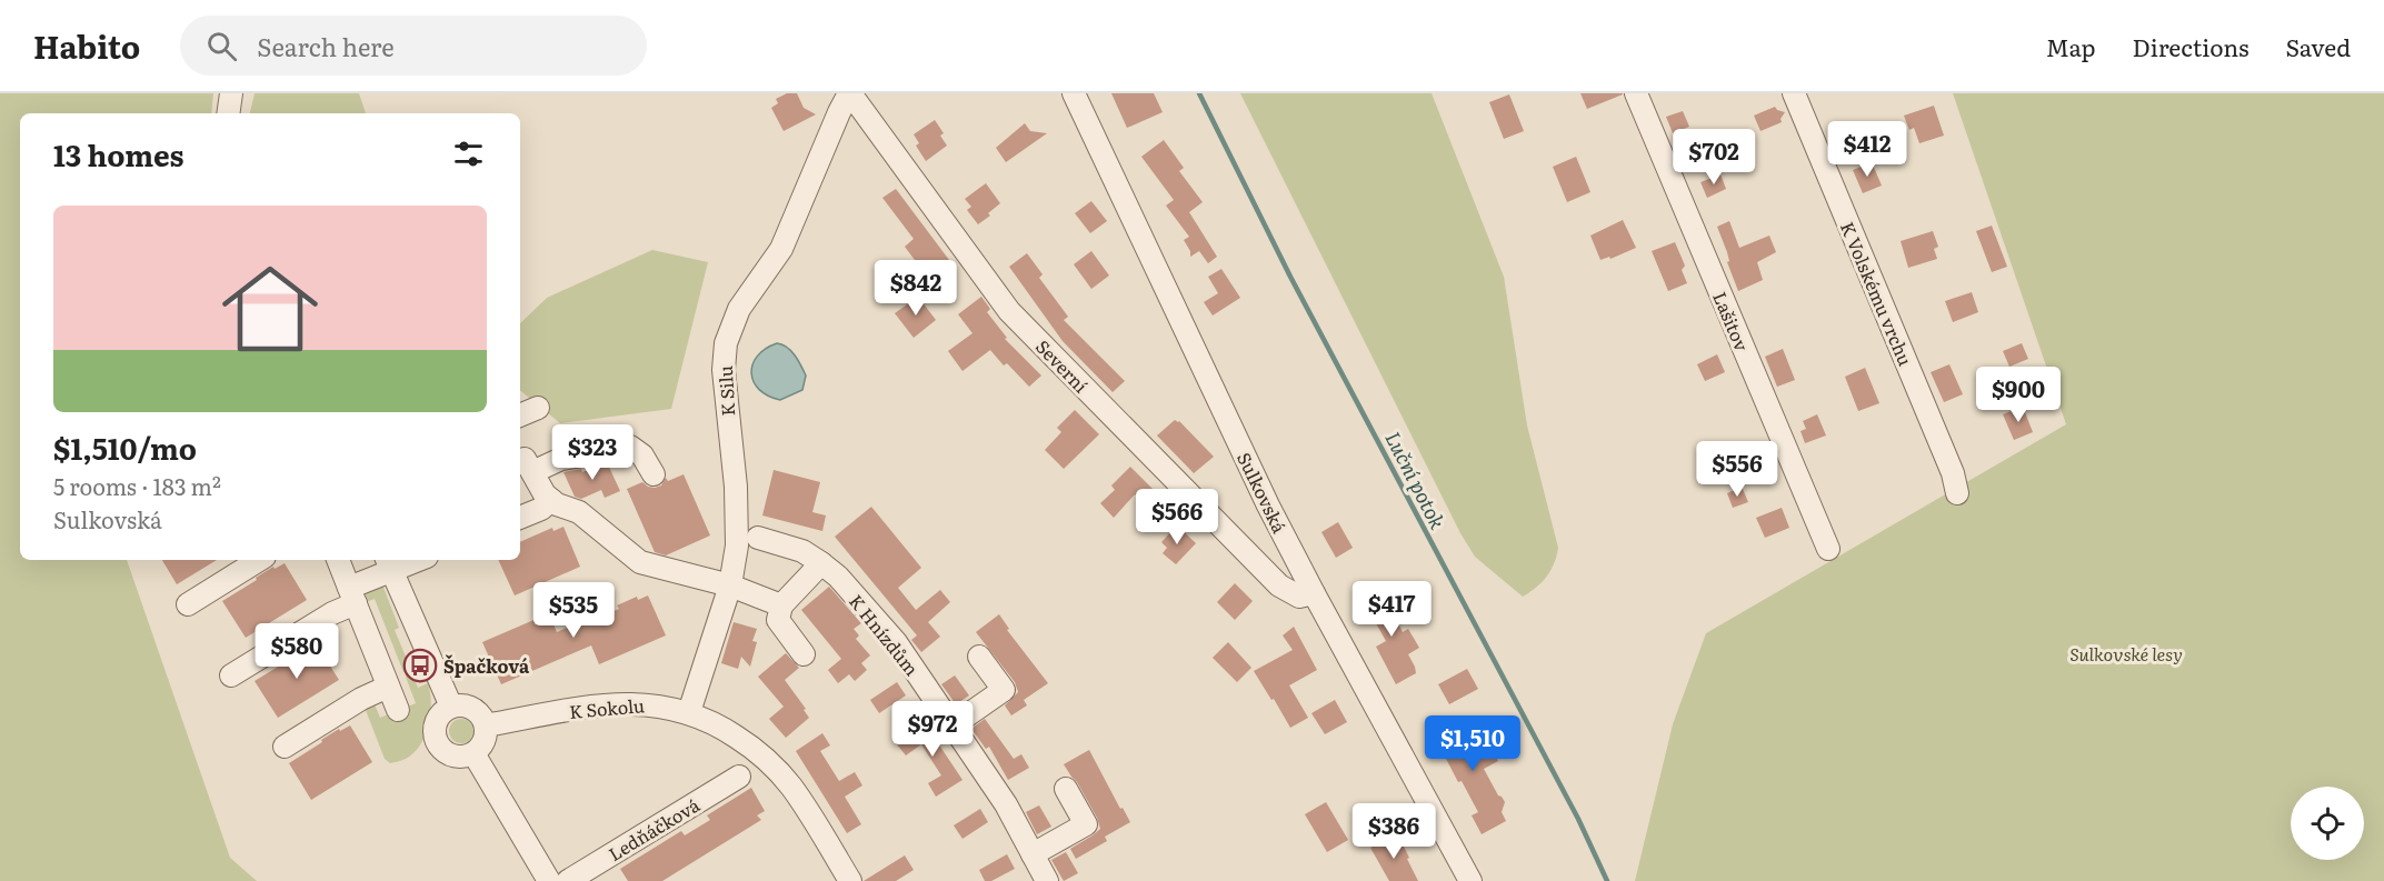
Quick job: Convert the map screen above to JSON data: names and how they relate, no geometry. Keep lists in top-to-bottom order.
{
  "streets": {
    "street": [
      "K Volskému vrchu",
      "Lašitov",
      "Severní",
      "K Silu",
      "Sulkovská",
      "K Hnízdům",
      "K Sokolu",
      "Ledňáčková"
    ]
  },
  "crossings": [
    ["Severní", "K Silu"],
    ["Severní", "Sulkovská"],
    ["K Silu", "K Sokolu"]
  ],
  "water": ["Luční potok"],
  "parks": ["Sulkovské lesy"],
  "places": {
    "bus stop": ["Špačková"]
  },
  "page": {
    "header": "Habito",
    "search": "Search here",
    "nav": ["Map", "Directions", "Saved"],
    "heading": "13 homes",
    "price": [
      "$412",
      "$702",
      "$842",
      "$900",
      "$323",
      "$556",
      "$566",
      "$417",
      "$535",
      "$580",
      "$972",
      "$1,510",
      "$386"
    ],
    "list": [
      {
        "name": "$1,510/mo",
        "note": "5 rooms · 183 m² · Sulkovská"
      }
    ]
  }
}
